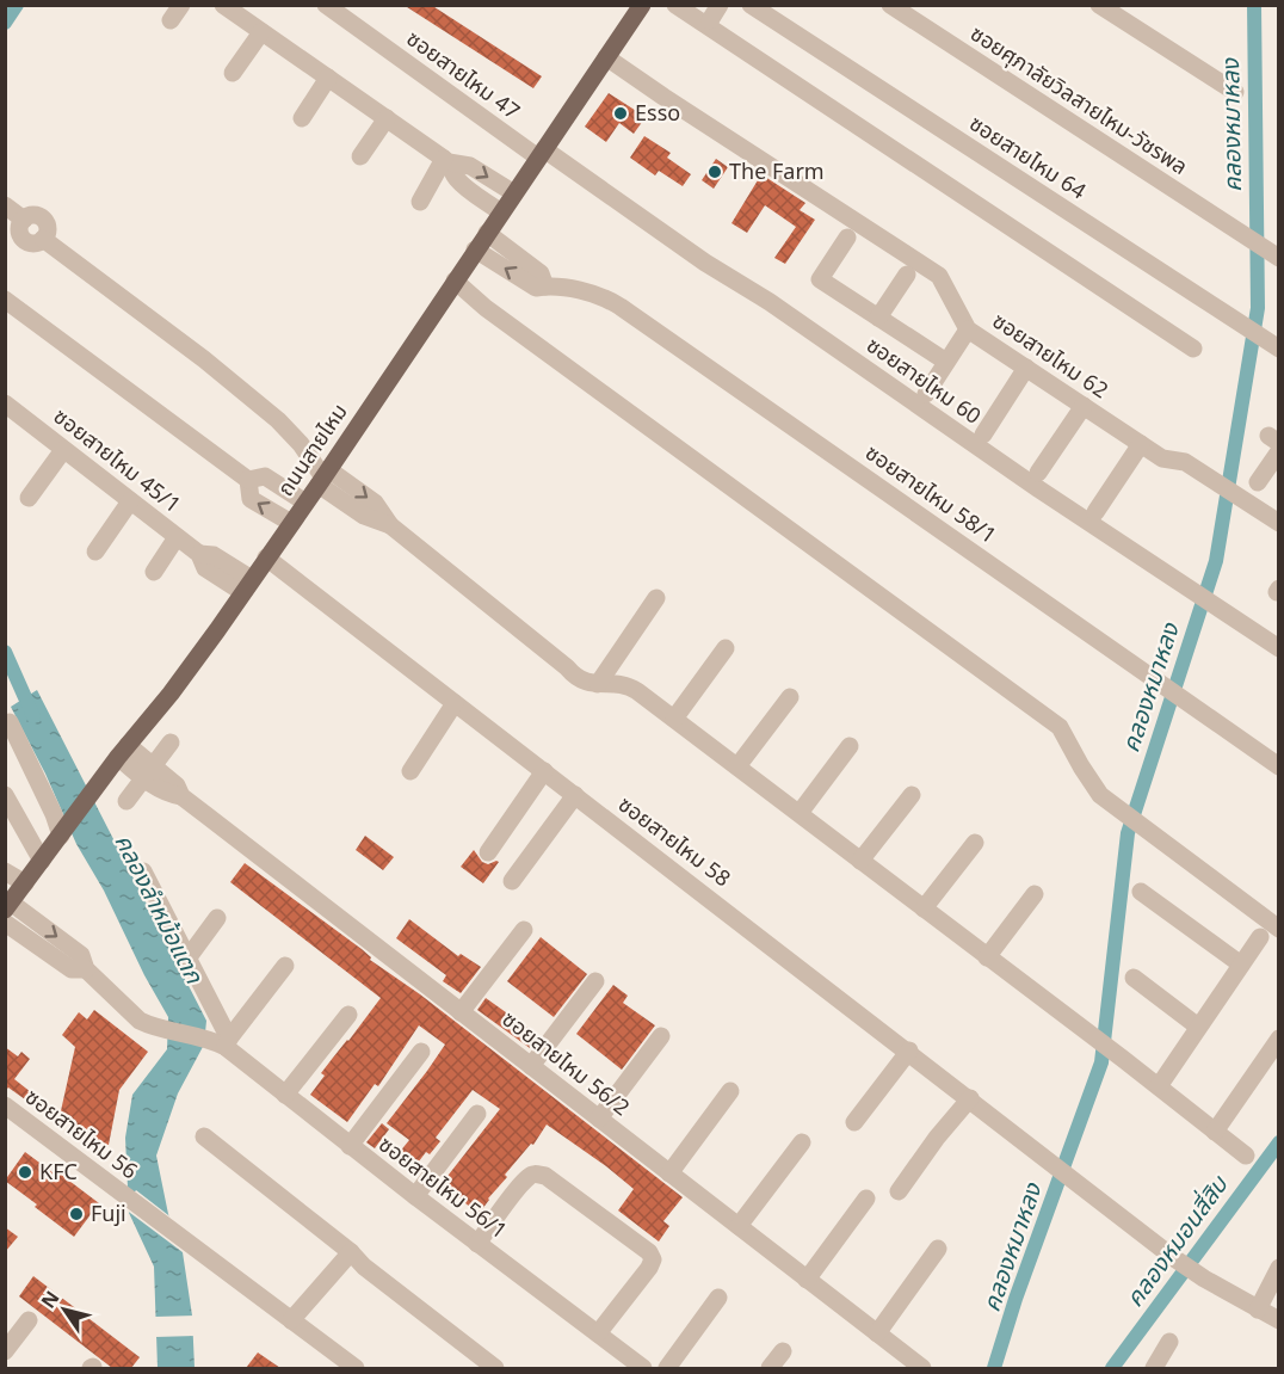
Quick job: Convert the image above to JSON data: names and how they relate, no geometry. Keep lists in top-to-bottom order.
{
  "streets": {
    "main road": ["ถนนสายไหม"],
    "street": [
      "ซอยสายไหม 47",
      "ซอยศุภาลัยวิลสายไหม-วัชรพล",
      "ซอยสายไหม 64",
      "ซอยสายไหม 62",
      "ซอยสายไหม 60",
      "ซอยสายไหม 45/1",
      "ซอยสายไหม 58/1",
      "ซอยสายไหม 58",
      "ซอยสายไหม 56/2",
      "ซอยสายไหม 56",
      "ซอยสายไหม 56/1"
    ]
  },
  "crossings": [
    ["ซอยสายไหม 47", "ซอยสายไหม 60"],
    ["ซอยสายไหม 47", "ถนนสายไหม"],
    ["ซอยสายไหม 62", "ถนนสายไหม"],
    ["ซอยสายไหม 60", "ถนนสายไหม"],
    ["ถนนสายไหม", "ซอยสายไหม 45/1"],
    ["ถนนสายไหม", "ซอยสายไหม 58/1"],
    ["ถนนสายไหม", "ซอยสายไหม 58"],
    ["ถนนสายไหม", "ซอยสายไหม 56/2"]
  ],
  "water": ["คลองหมาหลง", "คลองลำหม้อแตก", "คลองหมอนสี่สิบ"],
  "places": [
    "Esso",
    "The Farm",
    "KFC",
    "Fuji"
  ],
  "north": "top left"
}
